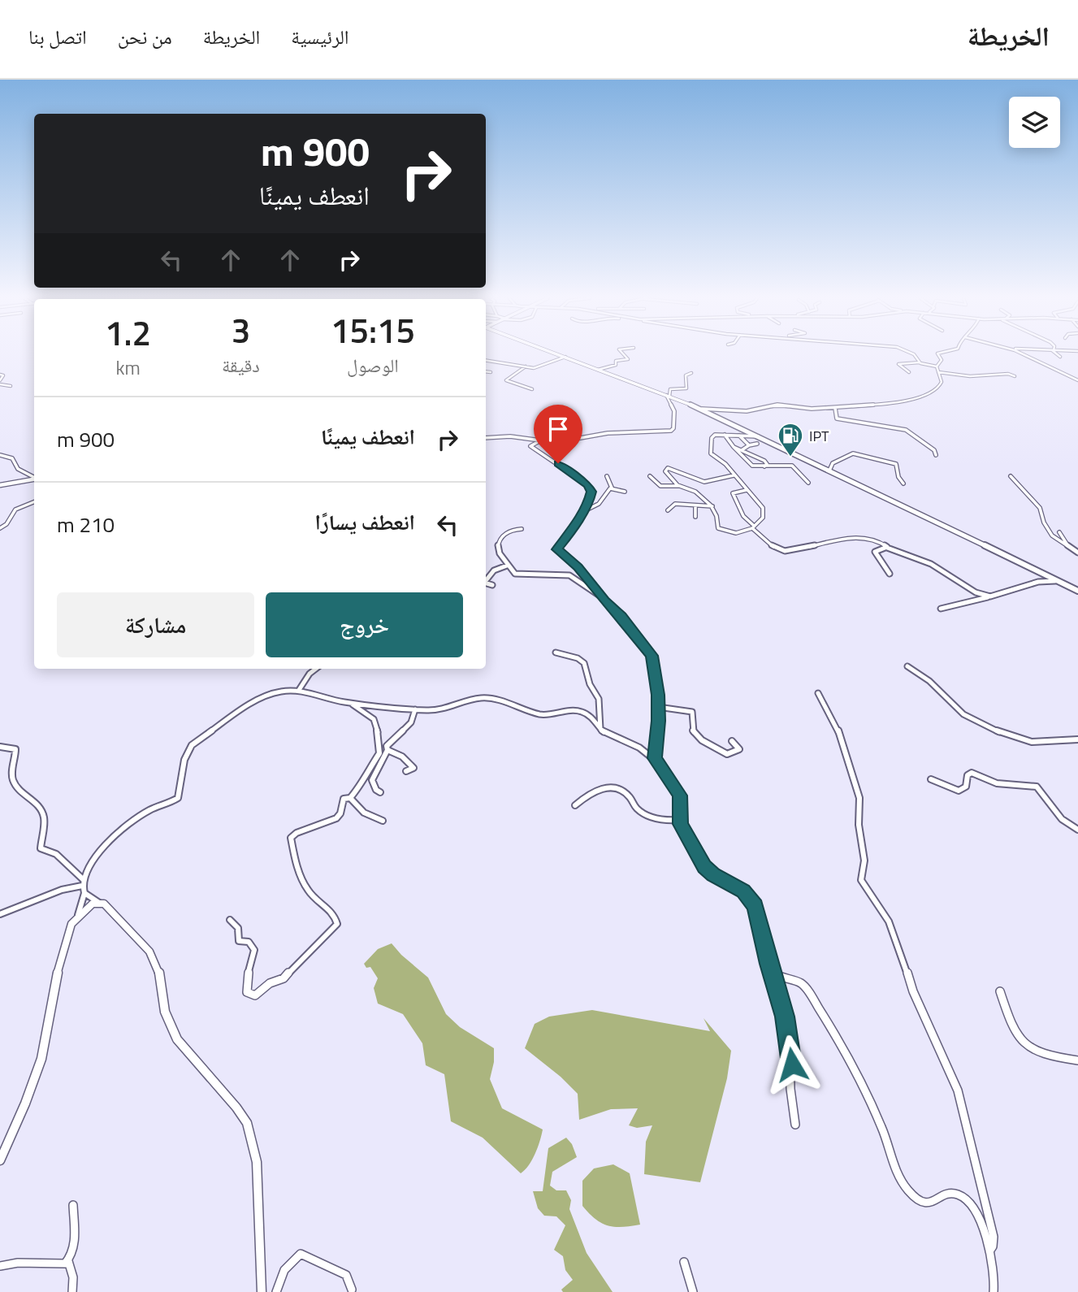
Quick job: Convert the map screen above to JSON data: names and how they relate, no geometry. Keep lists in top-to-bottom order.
{
  "places": {
    "fuel station": ["IPT"]
  },
  "page": {
    "header": "الخريطة",
    "nav": [
      "الرئيسية",
      "الخريطة",
      "من نحن",
      "اتصل بنا"
    ],
    "turn": ["900 m", "انعطف يمينًا"],
    "eta": [
      "15:15",
      "الوصول",
      "3",
      "دقيقة",
      "1.2",
      "km"
    ],
    "list": [
      {
        "name": "انعطف يمينًا",
        "value": "900 m"
      },
      {
        "name": "انعطف يسارًا",
        "value": "210 m"
      }
    ],
    "buttons": ["خروج", "مشاركة"]
  }
}
